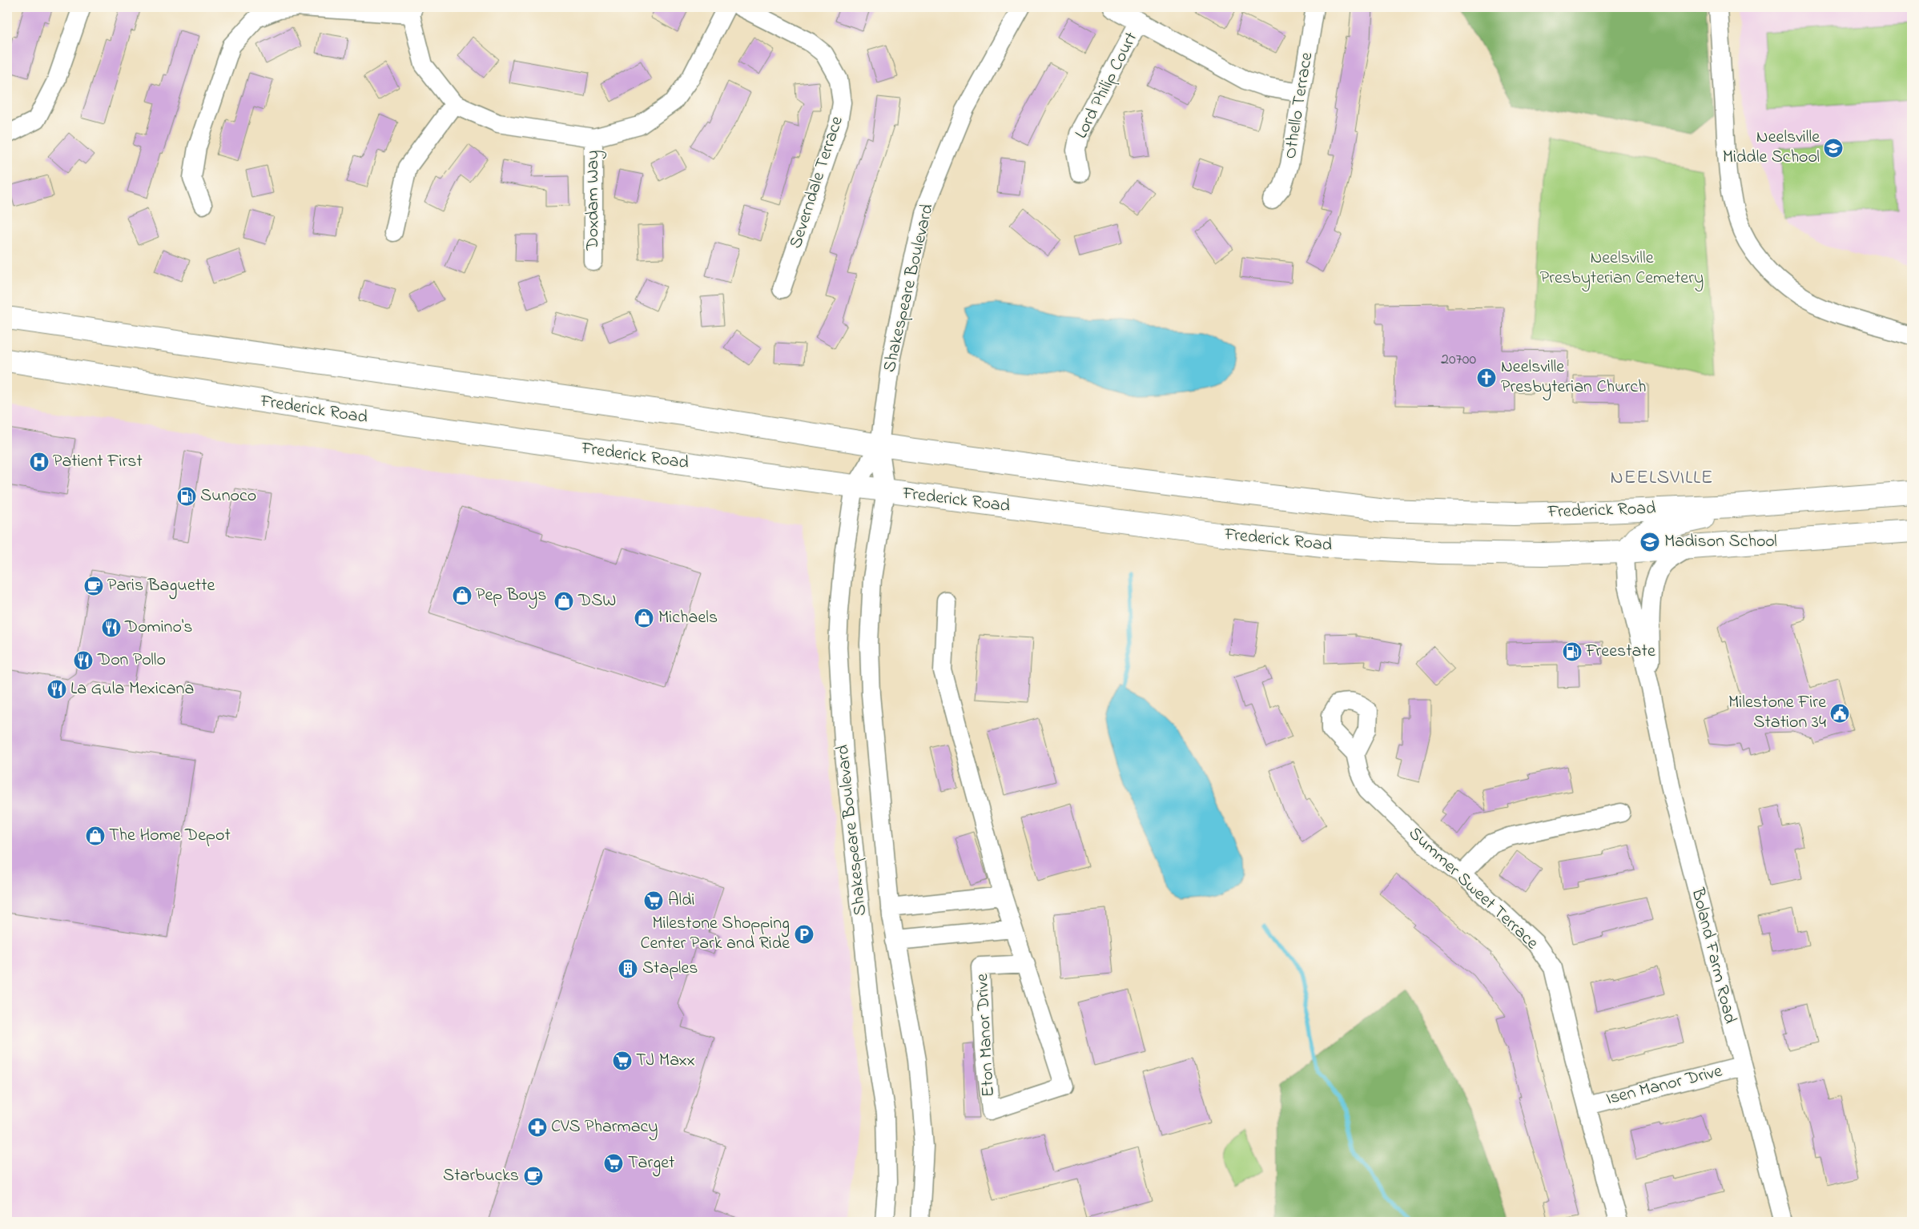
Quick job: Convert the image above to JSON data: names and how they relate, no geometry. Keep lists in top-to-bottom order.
{
  "streets": {
    "main road": ["Frederick Road"],
    "street": [
      "Lord Philip Court",
      "Othello Terrace",
      "Severndale Terrace",
      "Doxdam Way",
      "Shakespeare Boulevard",
      "Summer Sweet Terrace",
      "Boland Farm Road",
      "Eton Manor Drive",
      "Isen Manor Drive"
    ]
  },
  "crossings": [
    ["Shakespeare Boulevard", "Frederick Road"],
    ["Frederick Road", "Boland Farm Road"],
    ["Summer Sweet Terrace", "Isen Manor Drive"],
    ["Boland Farm Road", "Isen Manor Drive"]
  ],
  "districts": ["NEELSVILLE"],
  "parks": ["Neelsville Presbyterian Cemetery"],
  "places": {
    "school or university": ["Neelsville Middle School", "Madison School"],
    "church": ["Neelsville Presbyterian Church"],
    "hospital": ["Patient First"],
    "fuel station": ["Sunoco", "Freestate"],
    "cafe": ["Paris Baguette", "Starbucks"],
    "shop": [
      "Pep Boys",
      "DSW",
      "Michaels",
      "The Home Depot"
    ],
    "restaurant": ["Domino's", "Don Pollo", "La Gula Mexicana"],
    "public building": ["Milestone Fire Station 34"],
    "supermarket": ["Aldi", "TJ Maxx", "Target"],
    "parking": ["Milestone Shopping Center Park and Ride"],
    "building": ["Staples"],
    "pharmacy": ["CVS Pharmacy"]
  },
  "house_numbers": ["20700"]
}
